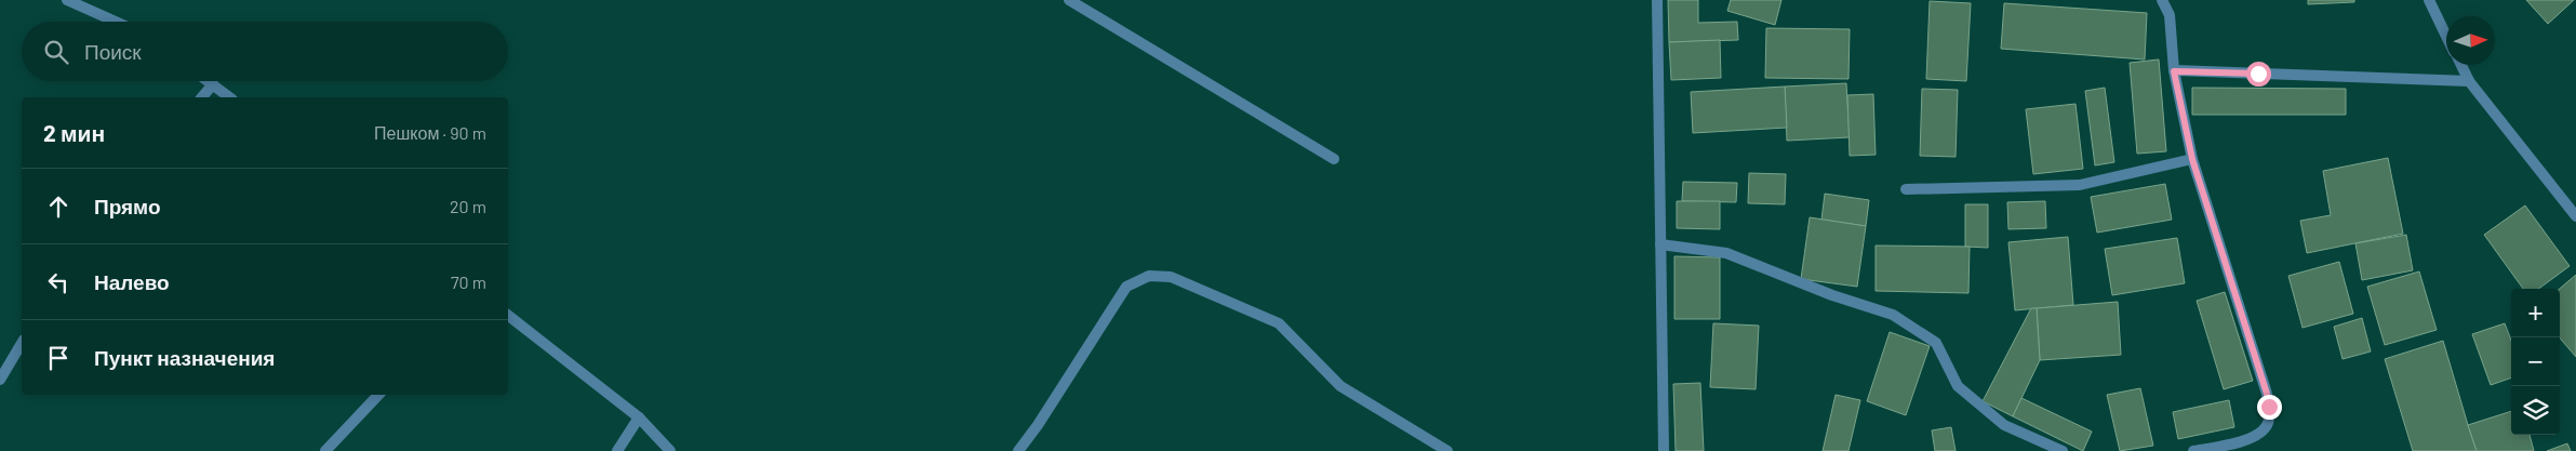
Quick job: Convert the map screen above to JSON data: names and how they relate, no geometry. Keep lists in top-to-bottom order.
{
  "north": "right",
  "page": {
    "search": "Поиск",
    "heading": ["2 мин", "Пешком · 90 m"],
    "list": [
      ["Прямо", "20 m"],
      ["Налево", "70 m"],
      "Пункт назначения"
    ],
    "map_buttons": ["+", "−"]
  }
}
